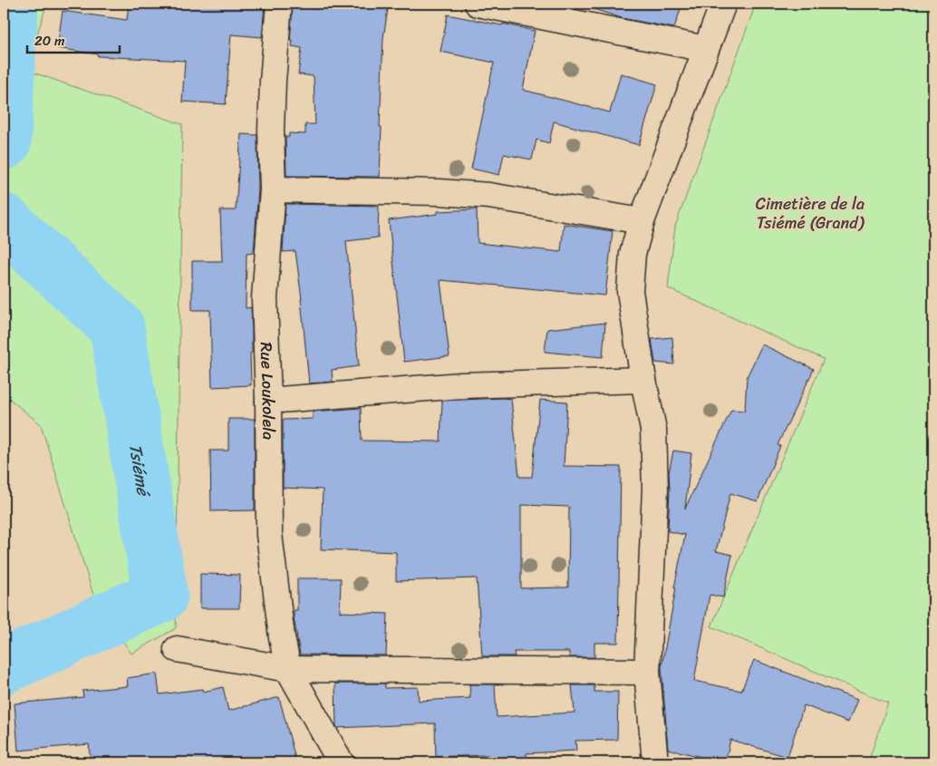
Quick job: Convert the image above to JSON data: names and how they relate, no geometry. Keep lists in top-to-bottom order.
{
  "streets": {
    "street": ["Rue Loukolela"]
  },
  "water": ["Tsiémé"],
  "parks": ["Cimetière de la Tsiémé (Grand)"],
  "scale_bar": "20 m"
}
